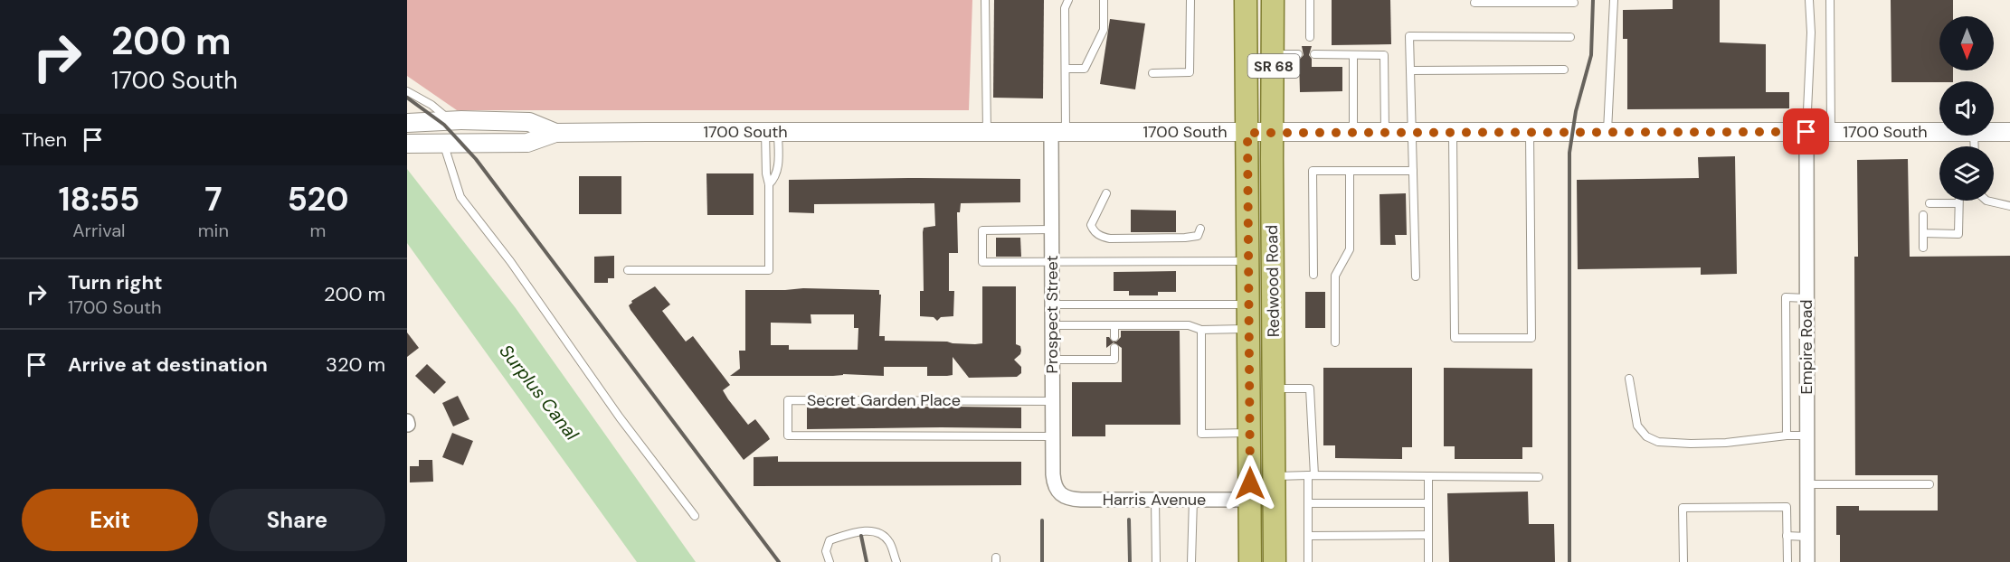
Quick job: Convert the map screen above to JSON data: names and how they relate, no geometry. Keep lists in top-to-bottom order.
{
  "streets": {
    "main road": ["SR 68", "Redwood Road"],
    "street": [
      "1700 South",
      "Prospect Street",
      "Empire Road",
      "Harris Avenue"
    ],
    "lane": ["Secret Garden Place"]
  },
  "crossings": [
    ["1700 South", "Redwood Road"],
    ["1700 South", "Prospect Street"],
    ["1700 South", "Empire Road"],
    ["Redwood Road", "Harris Avenue"],
    ["Prospect Street", "Secret Garden Place"],
    ["Prospect Street", "Harris Avenue"]
  ],
  "water": ["Surplus Canal"],
  "north": "bottom",
  "page": {
    "turn": ["200 m", "1700 South"],
    "then": "Then",
    "eta": [
      "18:55",
      "Arrival",
      "7",
      "min",
      "520",
      "m"
    ],
    "list": [
      {
        "name": "Turn right",
        "note": "1700 South",
        "value": "200 m"
      },
      {
        "name": "Arrive at destination",
        "value": "320 m"
      }
    ],
    "buttons": ["Exit", "Share"]
  }
}
